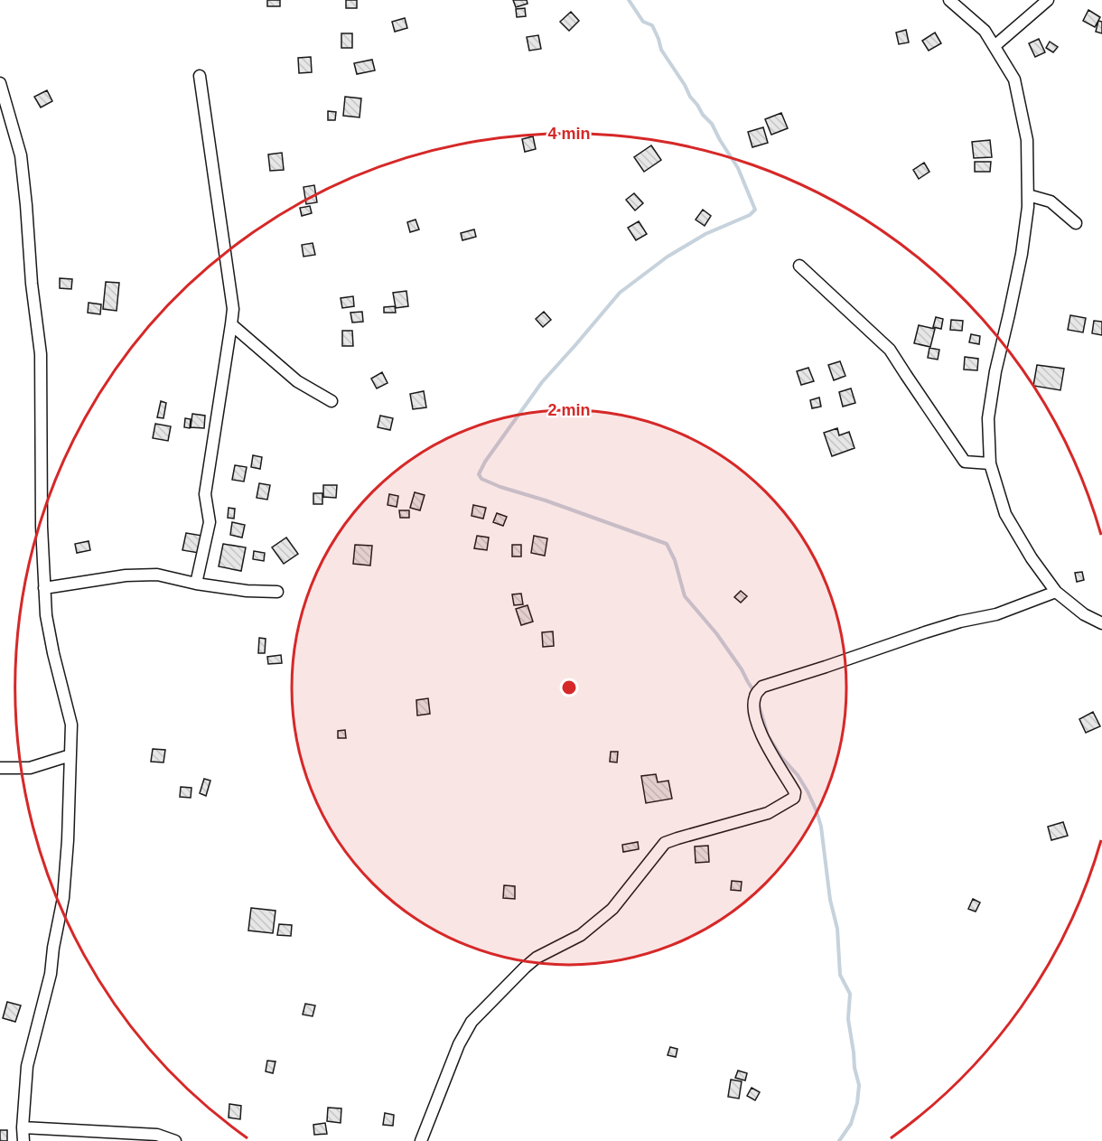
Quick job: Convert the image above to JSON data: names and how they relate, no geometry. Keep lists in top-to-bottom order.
{
  "rings": ["4 min", "2 min"]
}
